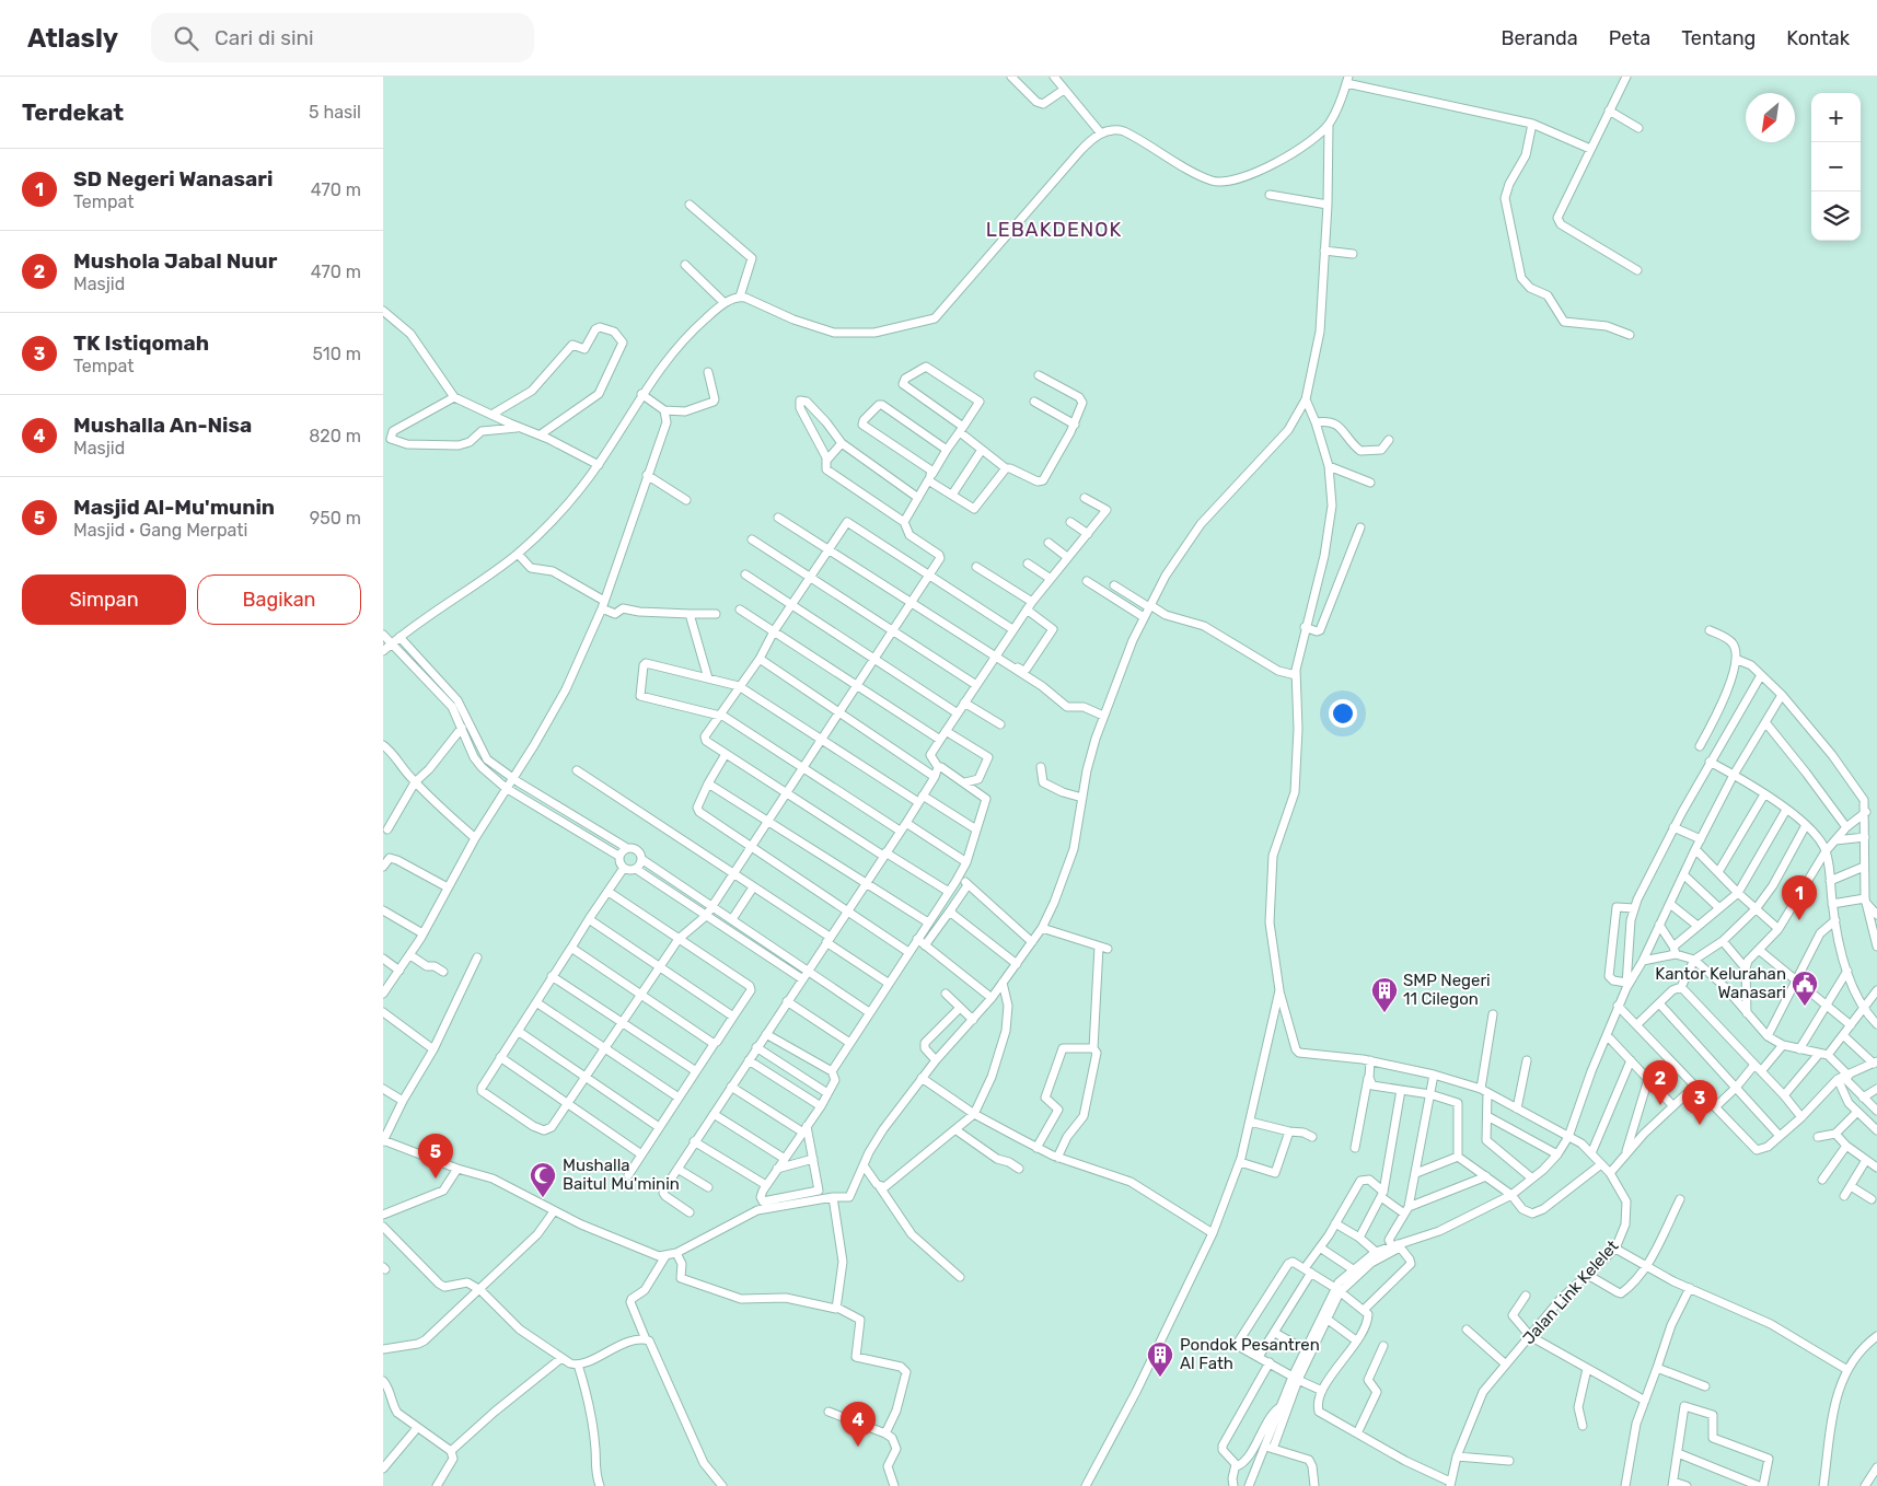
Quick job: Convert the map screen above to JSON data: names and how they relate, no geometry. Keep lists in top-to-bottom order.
{
  "streets": {
    "street": ["Jalan Link Kelelet"]
  },
  "districts": ["LEBAKDENOK"],
  "places": {
    "public building": ["Kantor Kelurahan Wanasari"],
    "building": ["SMP Negeri 11 Cilegon", "Pondok Pesantren Al Fath"],
    "mosque": ["Mushalla Baitul Mu'minin"]
  },
  "north": "bottom left",
  "page": {
    "header": "Atlasly",
    "search": "Cari di sini",
    "nav": [
      "Beranda",
      "Peta",
      "Tentang",
      "Kontak"
    ],
    "heading": ["Terdekat", "5 hasil"],
    "map_buttons": ["+", "−"],
    "list": [
      {
        "mark": "1",
        "name": "SD Negeri Wanasari",
        "note": "Tempat",
        "value": "470 m"
      },
      {
        "mark": "2",
        "name": "Mushola Jabal Nuur",
        "note": "Masjid",
        "value": "470 m"
      },
      {
        "mark": "3",
        "name": "TK Istiqomah",
        "note": "Tempat",
        "value": "510 m"
      },
      {
        "mark": "4",
        "name": "Mushalla An-Nisa",
        "note": "Masjid",
        "value": "820 m"
      },
      {
        "mark": "5",
        "name": "Masjid Al-Mu'munin",
        "note": "Masjid · Gang Merpati",
        "value": "950 m"
      }
    ],
    "buttons": ["Simpan", "Bagikan"],
    "pins": [
      "1",
      "2",
      "3",
      "5",
      "4"
    ]
  }
}
